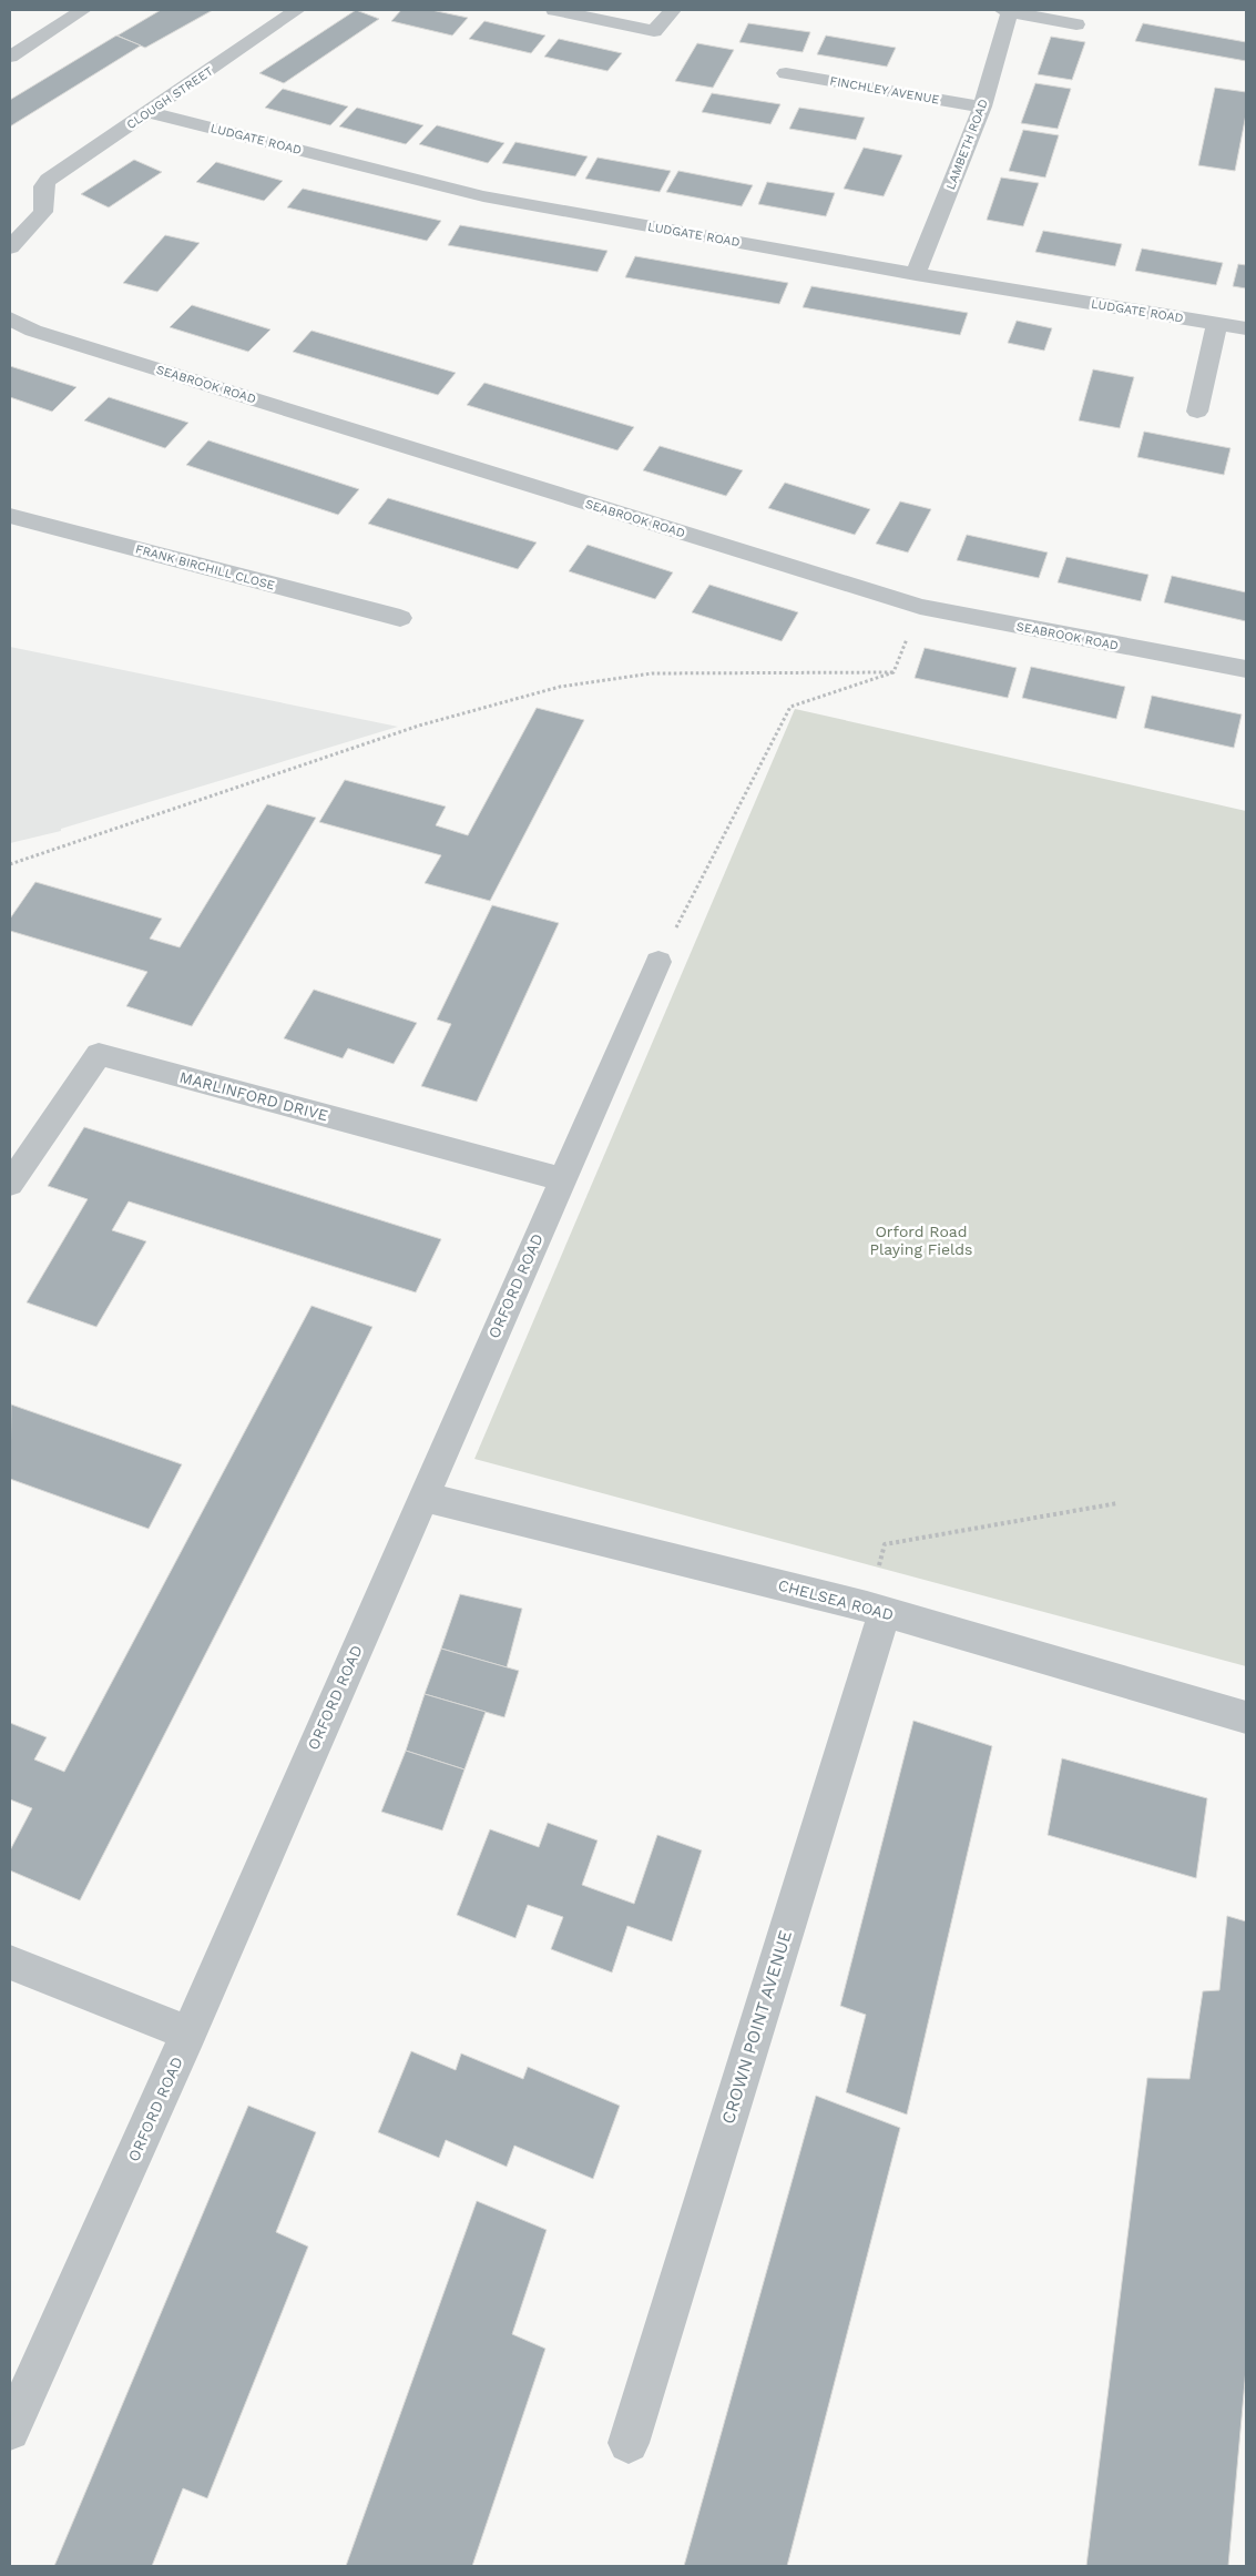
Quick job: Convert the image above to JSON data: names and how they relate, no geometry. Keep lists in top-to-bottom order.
{
  "streets": {
    "street": [
      "FINCHLEY AVENUE",
      "CLOUGH STREET",
      "LUDGATE ROAD",
      "LAMBETH ROAD",
      "SEABROOK ROAD",
      "FRANK BIRCHILL CLOSE",
      "MARLINFORD DRIVE",
      "ORFORD ROAD",
      "CHELSEA ROAD",
      "CROWN POINT AVENUE"
    ]
  },
  "crossings": [
    ["FINCHLEY AVENUE", "LAMBETH ROAD"],
    ["CLOUGH STREET", "LUDGATE ROAD"],
    ["LUDGATE ROAD", "LAMBETH ROAD"],
    ["MARLINFORD DRIVE", "ORFORD ROAD"],
    ["ORFORD ROAD", "CHELSEA ROAD"],
    ["CHELSEA ROAD", "CROWN POINT AVENUE"]
  ],
  "parks": ["Orford Road Playing Fields"]
}
